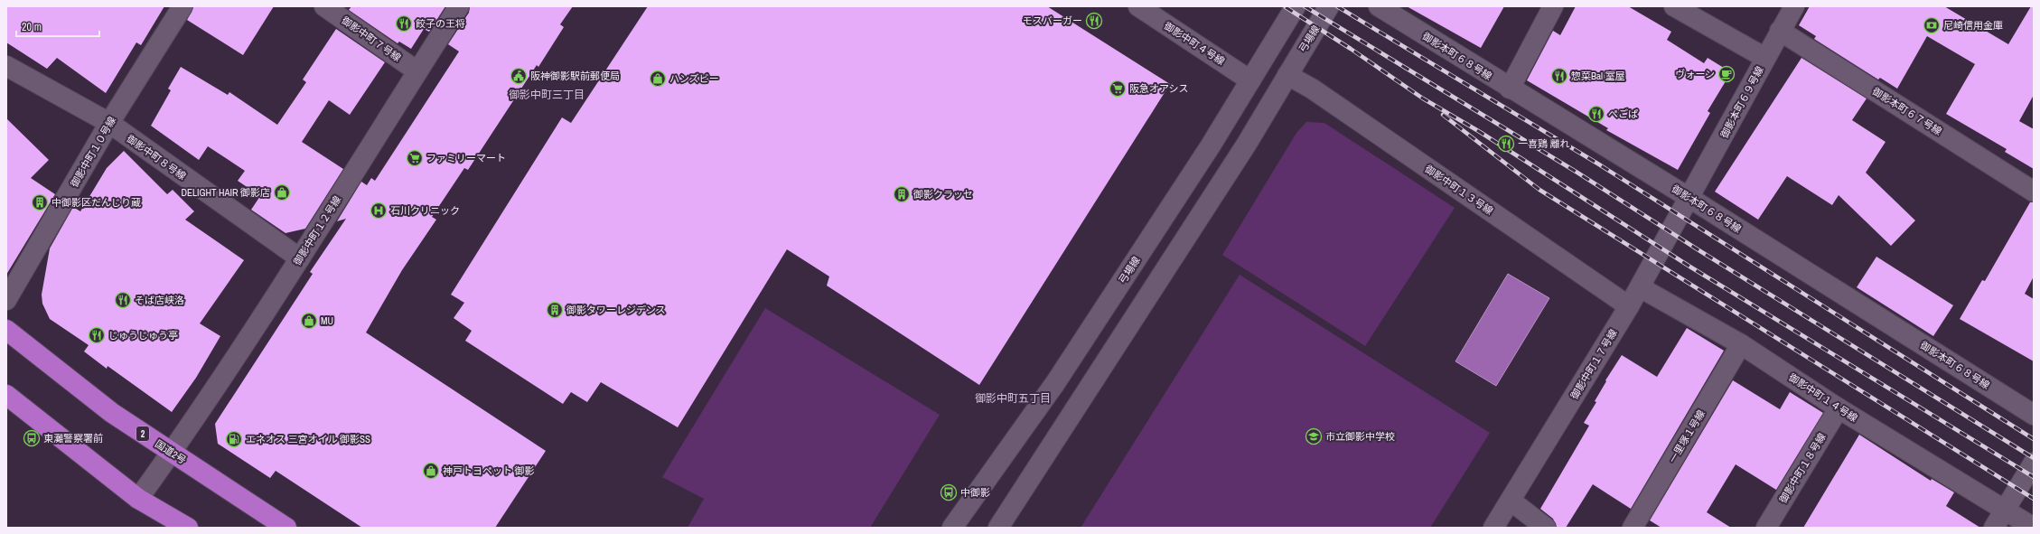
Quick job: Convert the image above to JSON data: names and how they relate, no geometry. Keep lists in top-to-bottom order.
{
  "streets": {
    "highway": ["2", "国道2号"],
    "street": [
      "御影中町７号線",
      "弓場線",
      "御影中町４号線",
      "御影本町６８号線",
      "御影本町６９号線",
      "御影本町６７号線",
      "御影中町１０号線",
      "御影中町８号線",
      "御影中町１３号線",
      "御影中町１２号線",
      "御影中町１７号線",
      "御影中町１４号線",
      "一里塚１号線",
      "御影中町１８号線"
    ]
  },
  "crossings": [
    ["御影中町７号線", "御影中町１２号線"],
    ["弓場線", "御影中町４号線"],
    ["弓場線", "御影中町１３号線"],
    ["御影本町６８号線", "御影本町６９号線"],
    ["御影本町６８号線", "御影中町１７号線"],
    ["御影本町６９号線", "御影本町６７号線"],
    ["御影本町６９号線", "御影中町１７号線"],
    ["御影中町１０号線", "御影中町８号線"],
    ["御影中町８号線", "御影中町１２号線"],
    ["御影中町１３号線", "御影中町１７号線"],
    ["御影中町１２号線", "国道2号"],
    ["御影中町１７号線", "御影中町１４号線"],
    ["御影中町１４号線", "一里塚１号線"],
    ["御影中町１４号線", "御影中町１８号線"]
  ],
  "districts": ["御影中町三丁目", "御影中町五丁目"],
  "places": {
    "restaurant": [
      "モスバーガー",
      "餃子の王将",
      "惣菜Bal 室屋",
      "ぺごぱ",
      "一喜鶏 離れ",
      "そば店峡洛",
      "じゅうじゅう亭"
    ],
    "bank": ["尼崎信用金庫"],
    "cafe": ["ヴォーン"],
    "public building": ["阪神御影駅前郵便局"],
    "shop": [
      "ハンズビー",
      "DELIGHT HAIR 御影店",
      "MU",
      "神戸トヨペット 御影"
    ],
    "supermarket": ["阪急オアシス", "ファミリーマート"],
    "building": ["御影クラッセ", "中御影区だんじり蔵", "御影タワーレジデンス"],
    "hospital": ["石川クリニック"],
    "school or university": ["市立御影中学校"],
    "bus stop": ["東灘警察署前", "中御影"],
    "fuel station": ["エネオス 三宮オイル 御影SS"]
  },
  "scale_bar": "20 m"
}
